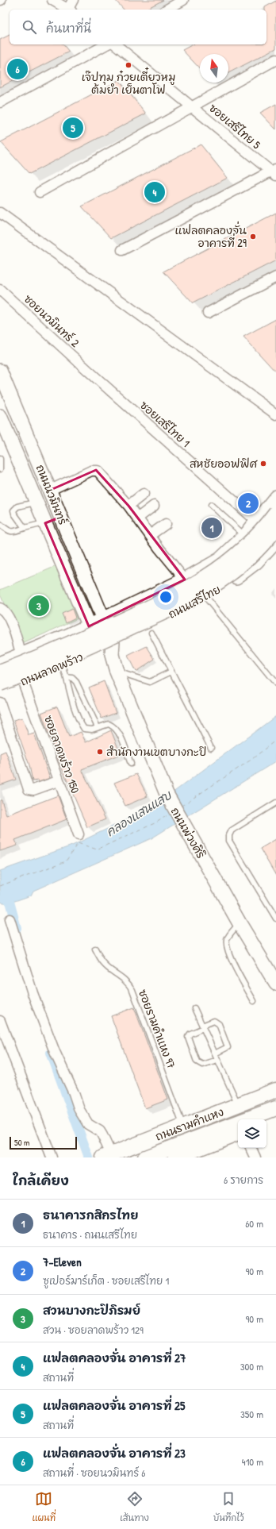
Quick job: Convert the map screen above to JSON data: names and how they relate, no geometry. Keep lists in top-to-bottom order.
{
  "streets": {
    "main road": [
      "ถนนนวมินทร์",
      "ถนนเสรีไทย",
      "ถนนลาดพร้าว",
      "ถนนพ่วงศิริ",
      "ถนนรามคำแหง"
    ],
    "street": [
      "ซอยเสรีไทย 5",
      "ซอยนวมินทร์ 2",
      "ซอยเสรีไทย 1",
      "ซอยลาดพร้าว 150"
    ],
    "lane": ["ซอยรามคำแหง 97"]
  },
  "crossings": [
    ["ซอยนวมินทร์ 2", "ซอยเสรีไทย 1"],
    ["ถนนนวมินทร์", "ถนนพ่วงศิริ"],
    ["ถนนเสรีไทย", "ถนนลาดพร้าว"],
    ["ถนนเสรีไทย", "ถนนพ่วงศิริ"],
    ["ถนนลาดพร้าว", "ซอยลาดพร้าว 150"],
    ["ถนนลาดพร้าว", "ถนนพ่วงศิริ"],
    ["ซอยรามคำแหง 97", "ถนนรามคำแหง"]
  ],
  "water": ["คลองแสนแสบ"],
  "places": [
    "เจ๊ปทุม ก๋วยเตี๋ยวหมู ต้มยำ เย็นตาโฟ",
    "แฟลตคลองจั่น อาคารที่ 29",
    "สหชัยออฟฟิศ",
    "สำนักงานเขตบางกะปิ"
  ],
  "scale_bar": "50 m",
  "north": "top",
  "page": {
    "search": "ค้นหาที่นี่",
    "pins": [
      "6",
      "5",
      "4",
      "2",
      "1",
      "3"
    ],
    "scale": "50 m",
    "heading": ["ใกล้เคียง", "6 รายการ"],
    "list": [
      {
        "mark": "1",
        "name": "ธนาคารกสิกรไทย",
        "note": "ธนาคาร · ถนนเสรีไทย",
        "value": "60 m"
      },
      {
        "mark": "2",
        "name": "7-Eleven",
        "note": "ซูเปอร์มาร์เก็ต · ซอยเสรีไทย 1",
        "value": "90 m"
      },
      {
        "mark": "3",
        "name": "สวนบางกะปิภิรมย์",
        "note": "สวน · ซอยลาดพร้าว 129",
        "value": "90 m"
      },
      {
        "mark": "4",
        "name": "แฟลตคลองจั่น อาคารที่ 27",
        "note": "สถานที่",
        "value": "300 m"
      },
      {
        "mark": "5",
        "name": "แฟลตคลองจั่น อาคารที่ 25",
        "note": "สถานที่",
        "value": "350 m"
      },
      {
        "mark": "6",
        "name": "แฟลตคลองจั่น อาคารที่ 23",
        "note": "สถานที่ · ซอยนวมินทร์ 6",
        "value": "410 m"
      }
    ],
    "nav": ["แผนที่", "เส้นทาง", "บันทึกไว้"]
  }
}
